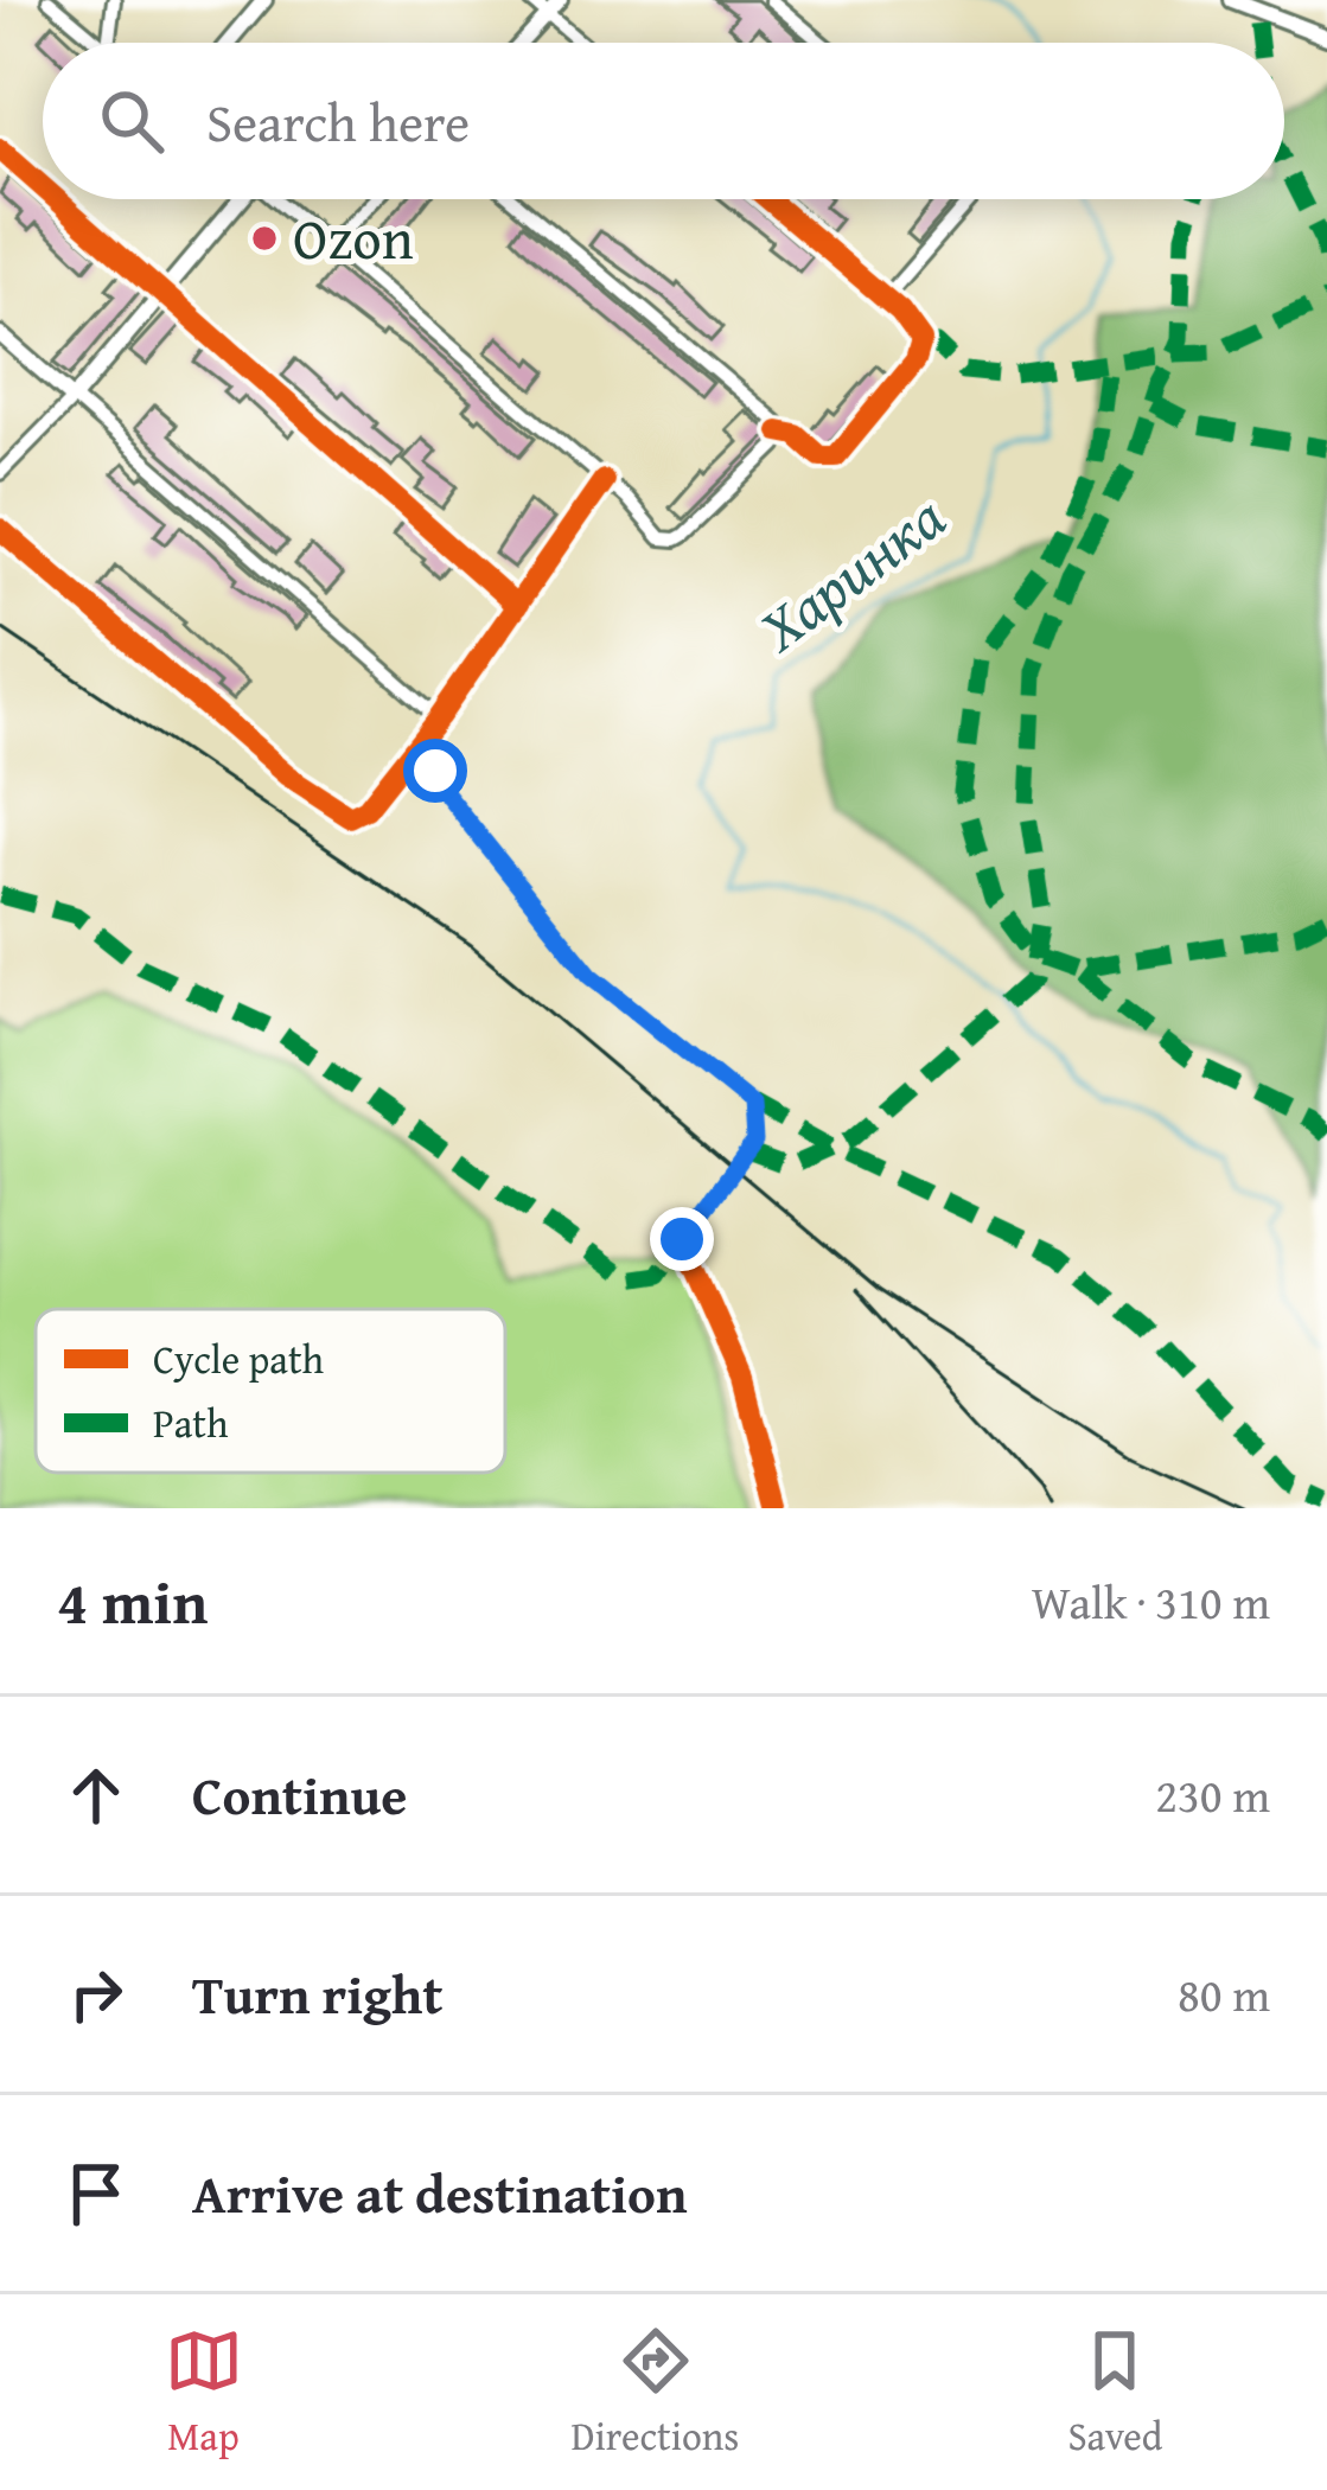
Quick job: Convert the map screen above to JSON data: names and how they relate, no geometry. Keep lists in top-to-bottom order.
{
  "water": ["Харинка"],
  "places": ["Ozon"],
  "legend": ["Cycle path", "Path"],
  "page": {
    "search": "Search here",
    "heading": ["4 min", "Walk · 310 m"],
    "list": [
      ["Continue", "230 m"],
      ["Turn right", "80 m"],
      "Arrive at destination"
    ],
    "nav": ["Map", "Directions", "Saved"]
  }
}
